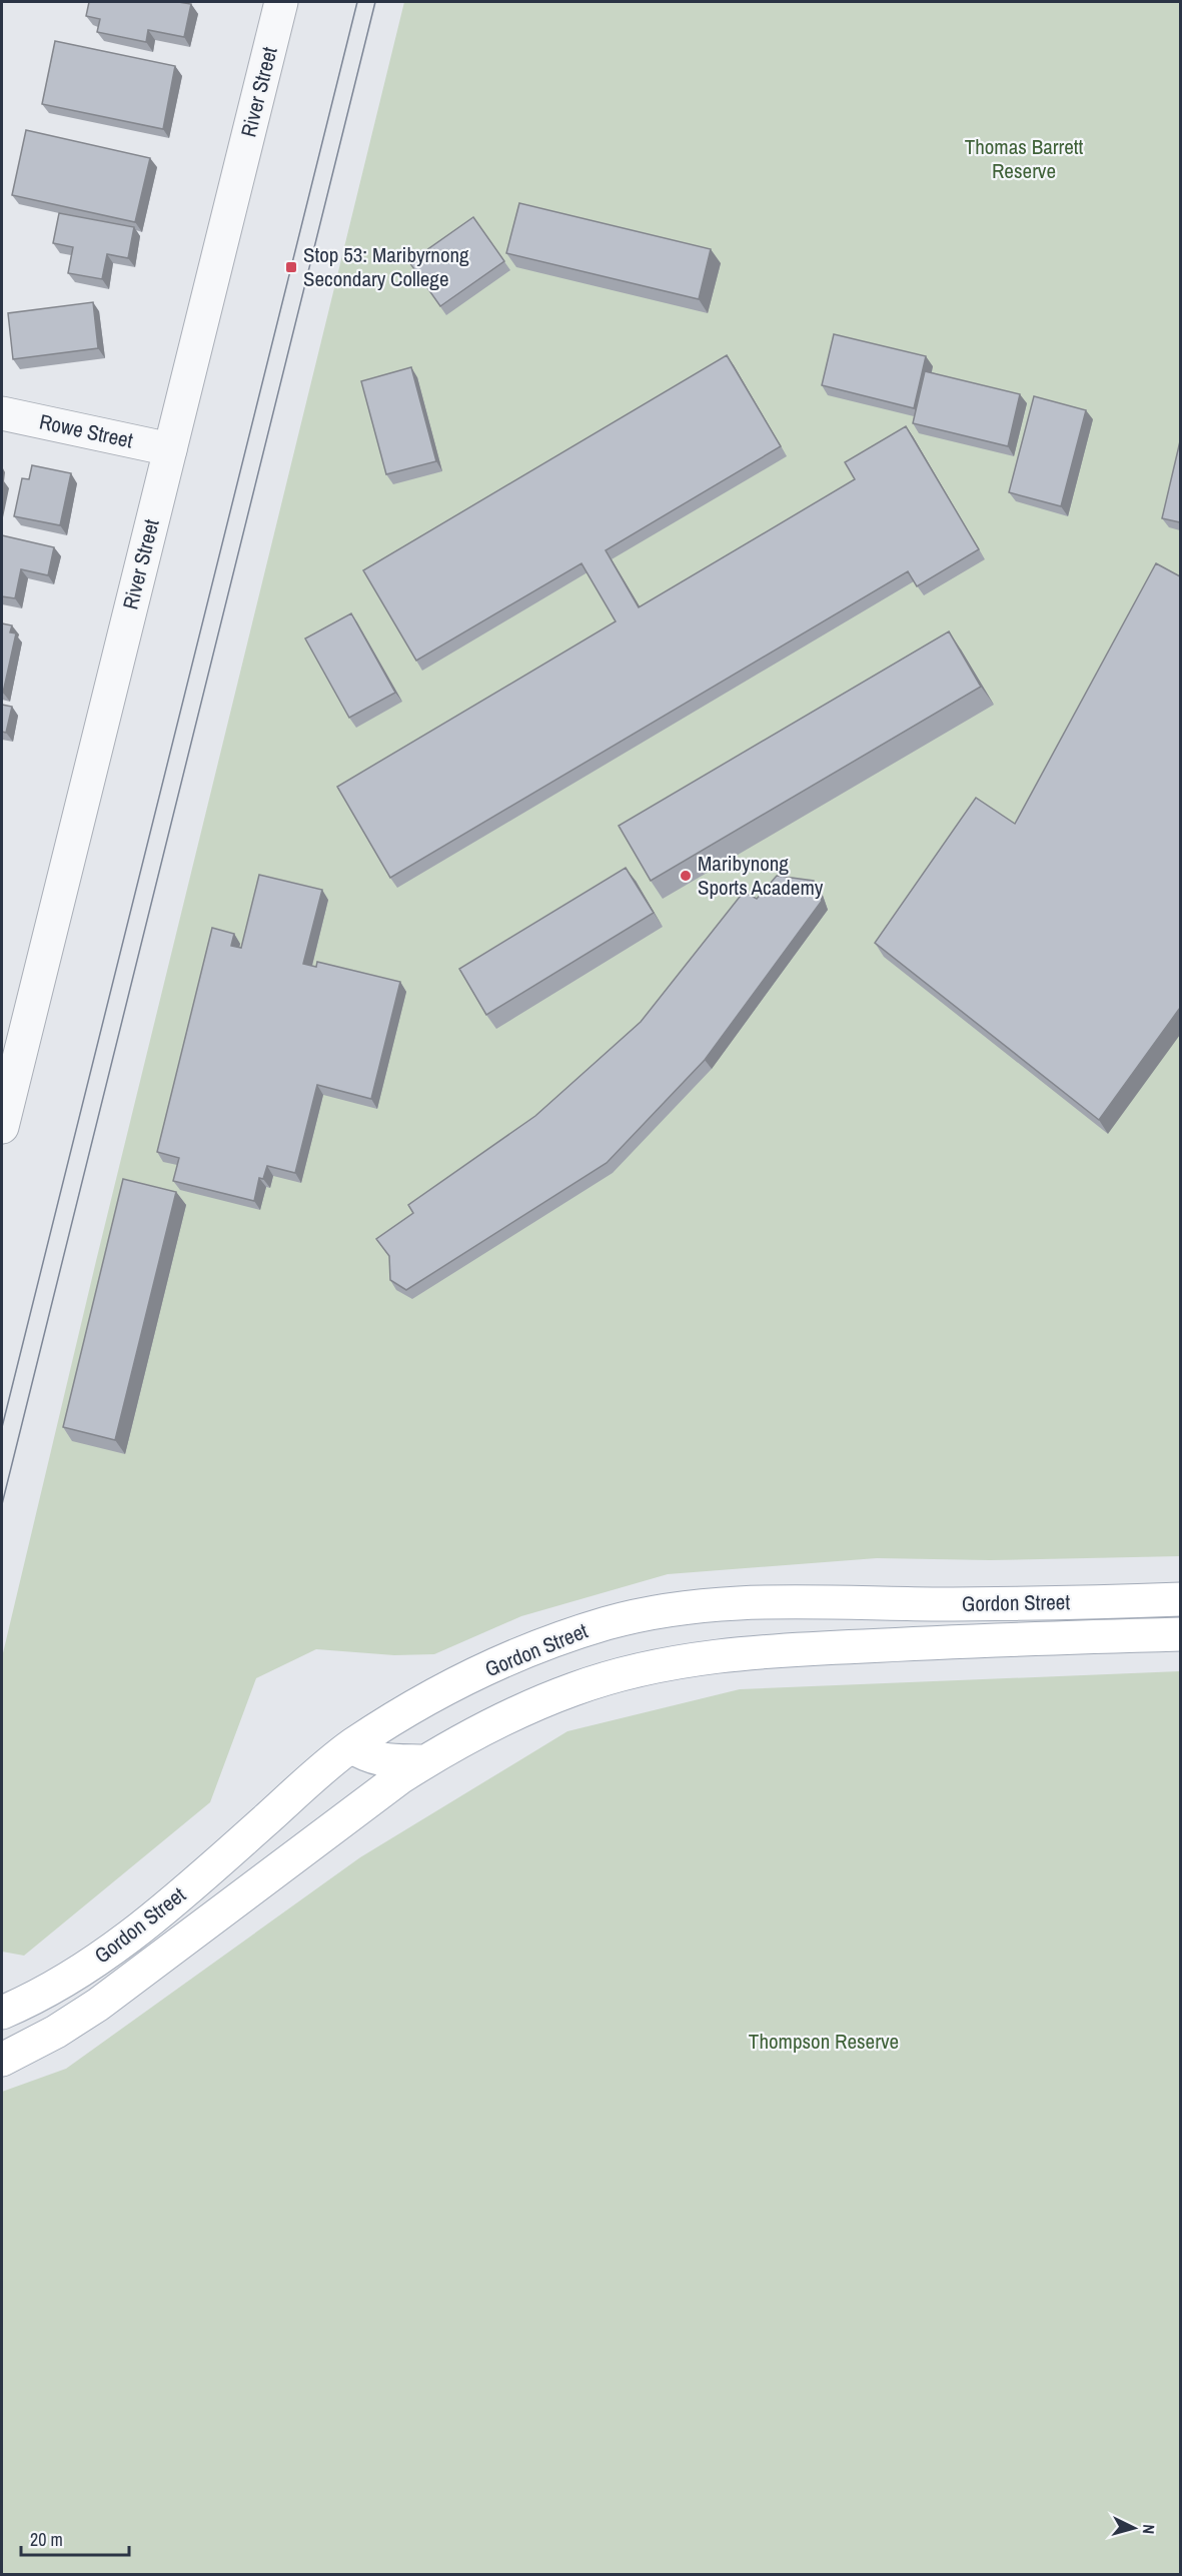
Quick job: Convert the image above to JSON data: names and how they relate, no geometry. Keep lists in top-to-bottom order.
{
  "streets": {
    "main road": ["Gordon Street"],
    "street": ["River Street", "Rowe Street"]
  },
  "crossings": [
    ["River Street", "Rowe Street"]
  ],
  "parks": ["Thomas Barrett Reserve", "Thompson Reserve"],
  "places": {
    "transit": ["Stop 53: Maribyrnong Secondary College"],
    "other": ["Maribynong Sports Academy"]
  },
  "scale_bar": "20 m",
  "north": "right"
}
